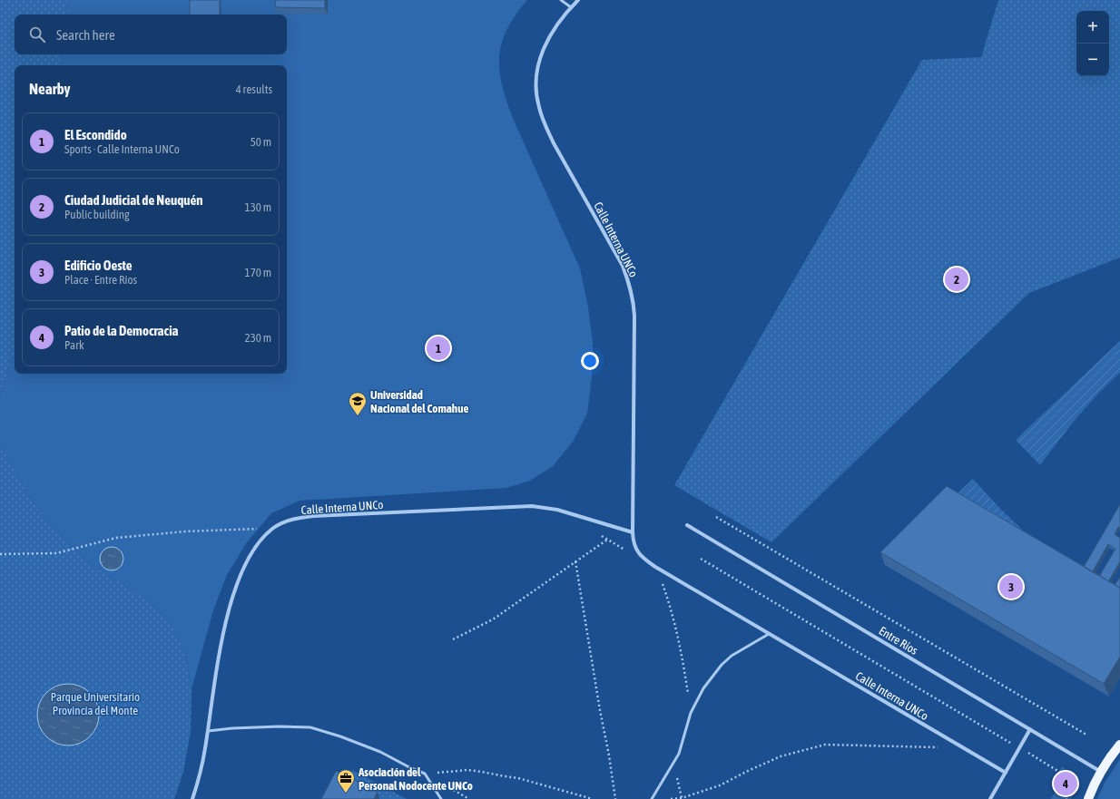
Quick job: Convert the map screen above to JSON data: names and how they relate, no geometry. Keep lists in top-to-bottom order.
{
  "streets": {
    "street": ["Calle Interna UNCo", "Entre Ríos"]
  },
  "parks": ["Parque Universitario Provincia del Monte"],
  "places": {
    "school or university": ["Universidad Nacional del Comahue"],
    "office": ["Asociación del Personal Nodocente UNCo"]
  },
  "page": {
    "map_buttons": ["+", "−"],
    "search": "Search here",
    "heading": ["Nearby", "4 results"],
    "list": [
      {
        "mark": "1",
        "name": "El Escondido",
        "note": "Sports · Calle Interna UNCo",
        "value": "50 m"
      },
      {
        "mark": "2",
        "name": "Ciudad Judicial de Neuquén",
        "note": "Public building",
        "value": "130 m"
      },
      {
        "mark": "3",
        "name": "Edificio Oeste",
        "note": "Place · Entre Ríos",
        "value": "170 m"
      },
      {
        "mark": "4",
        "name": "Patio de la Democracia",
        "note": "Park",
        "value": "230 m"
      }
    ],
    "pins": [
      "2",
      "1",
      "3",
      "4"
    ]
  }
}
